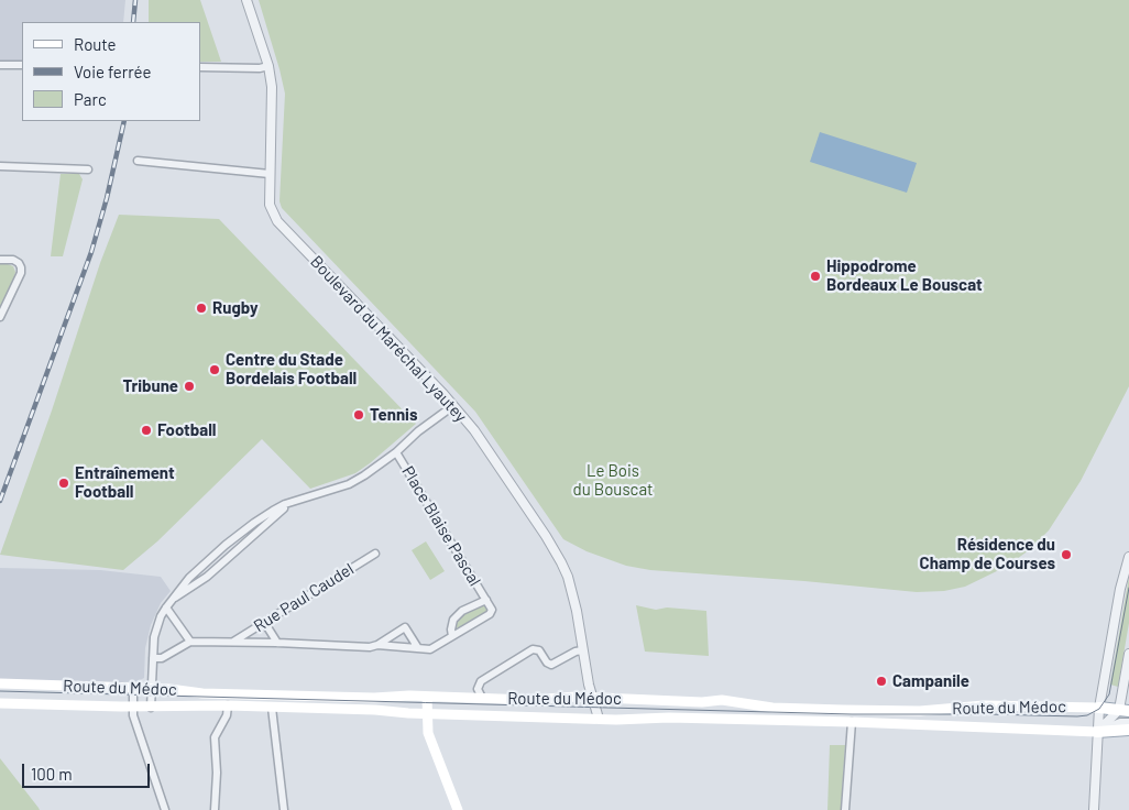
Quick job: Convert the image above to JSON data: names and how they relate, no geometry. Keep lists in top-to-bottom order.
{
  "streets": {
    "main road": ["Route du Médoc"],
    "street": ["Boulevard du Maréchal Lyautey", "Place Blaise Pascal", "Rue Paul Caudel"]
  },
  "crossings": [
    ["Boulevard du Maréchal Lyautey", "Route du Médoc"]
  ],
  "parks": ["Le Bois du Bouscat"],
  "places": [
    "Hippodrome Bordeaux Le Bouscat",
    "Rugby",
    "Centre du Stade Bordelais Football",
    "Tribune",
    "Tennis",
    "Football",
    "Entraînement Football",
    "Résidence du Champ de Courses",
    "Campanile"
  ],
  "legend": ["Route", "Voie ferrée", "Parc"],
  "scale_bar": "100 m"
}
